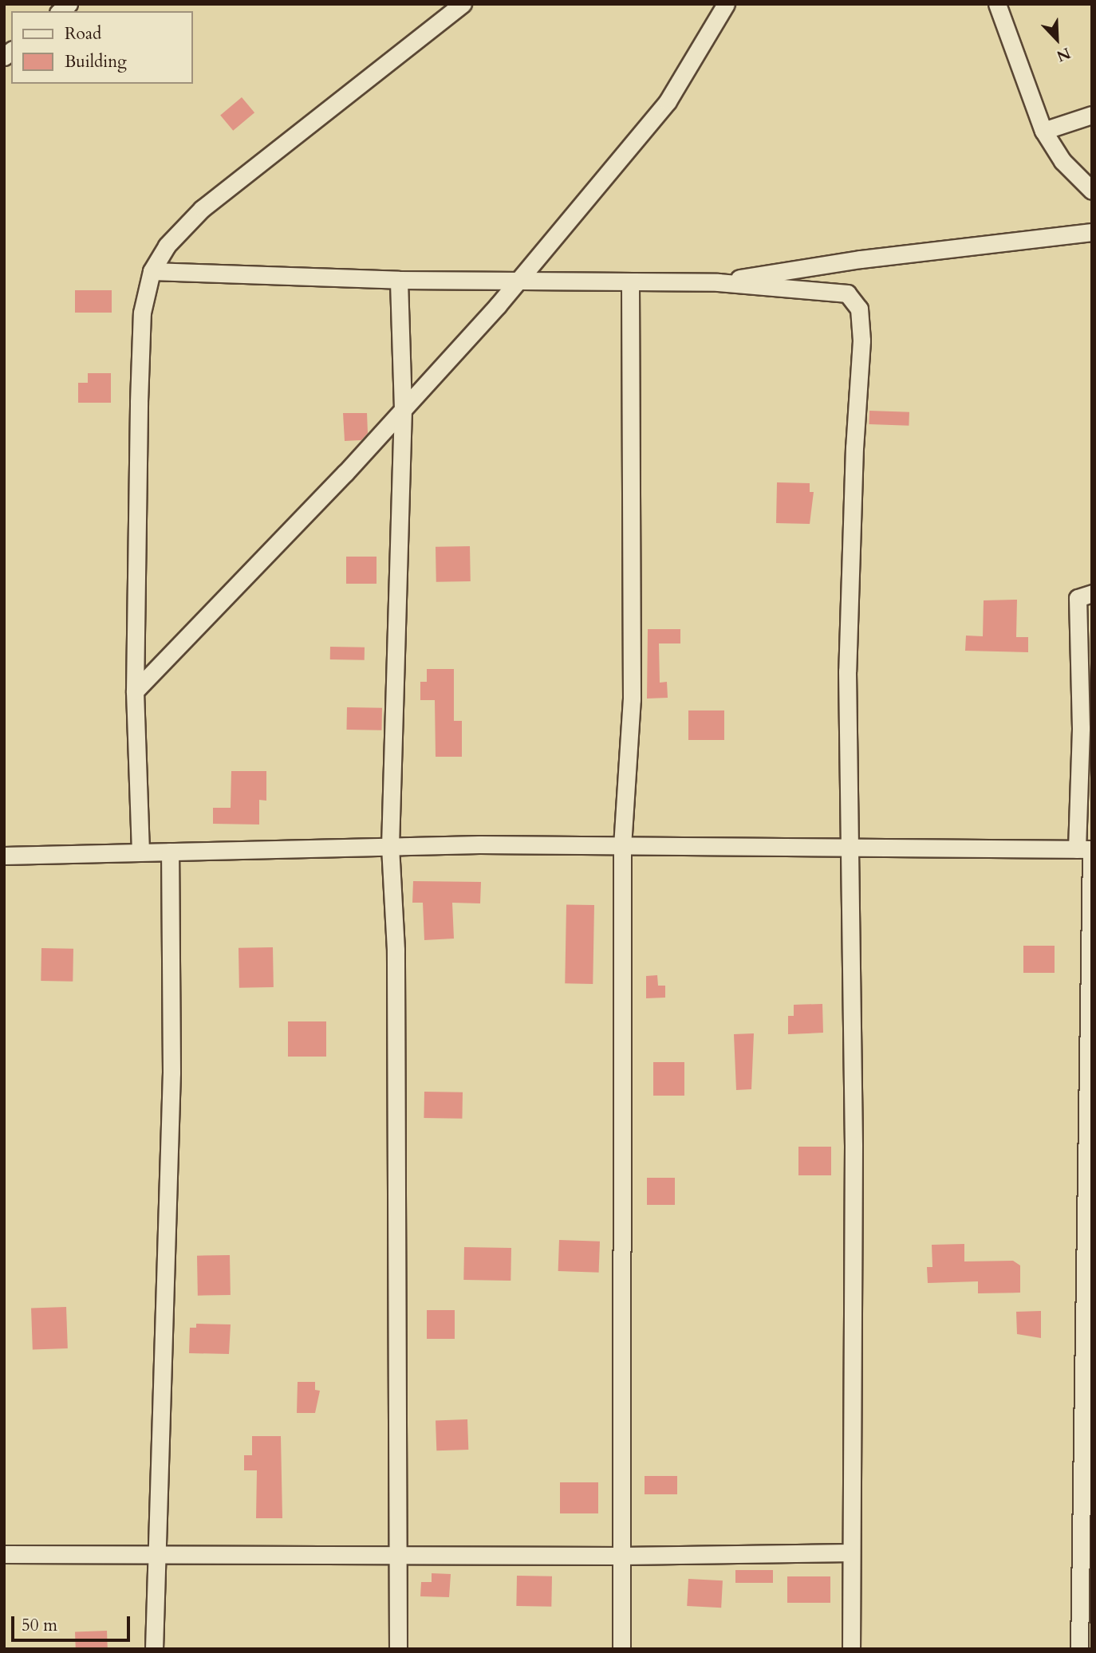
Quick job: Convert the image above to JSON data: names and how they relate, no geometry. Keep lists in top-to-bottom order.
{
  "legend": ["Road", "Building"],
  "scale_bar": "50 m",
  "north": "bottom right"
}
